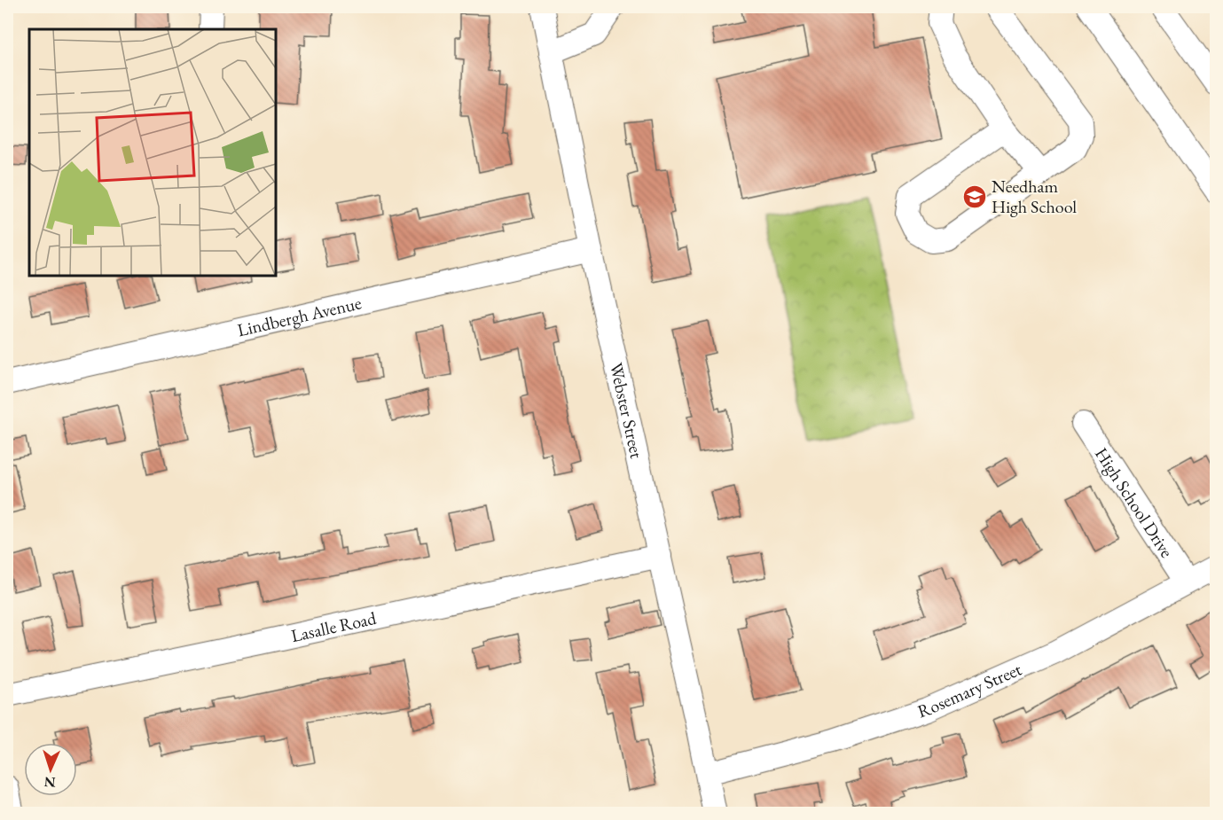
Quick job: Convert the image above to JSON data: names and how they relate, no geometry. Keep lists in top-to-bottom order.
{
  "streets": {
    "street": [
      "Lindbergh Avenue",
      "Webster Street",
      "High School Drive",
      "Lasalle Road",
      "Rosemary Street"
    ]
  },
  "crossings": [
    ["Lindbergh Avenue", "Webster Street"],
    ["Webster Street", "Lasalle Road"],
    ["Webster Street", "Rosemary Street"],
    ["High School Drive", "Rosemary Street"]
  ],
  "places": {
    "school or university": ["Needham High School"]
  },
  "north": "bottom"
}
